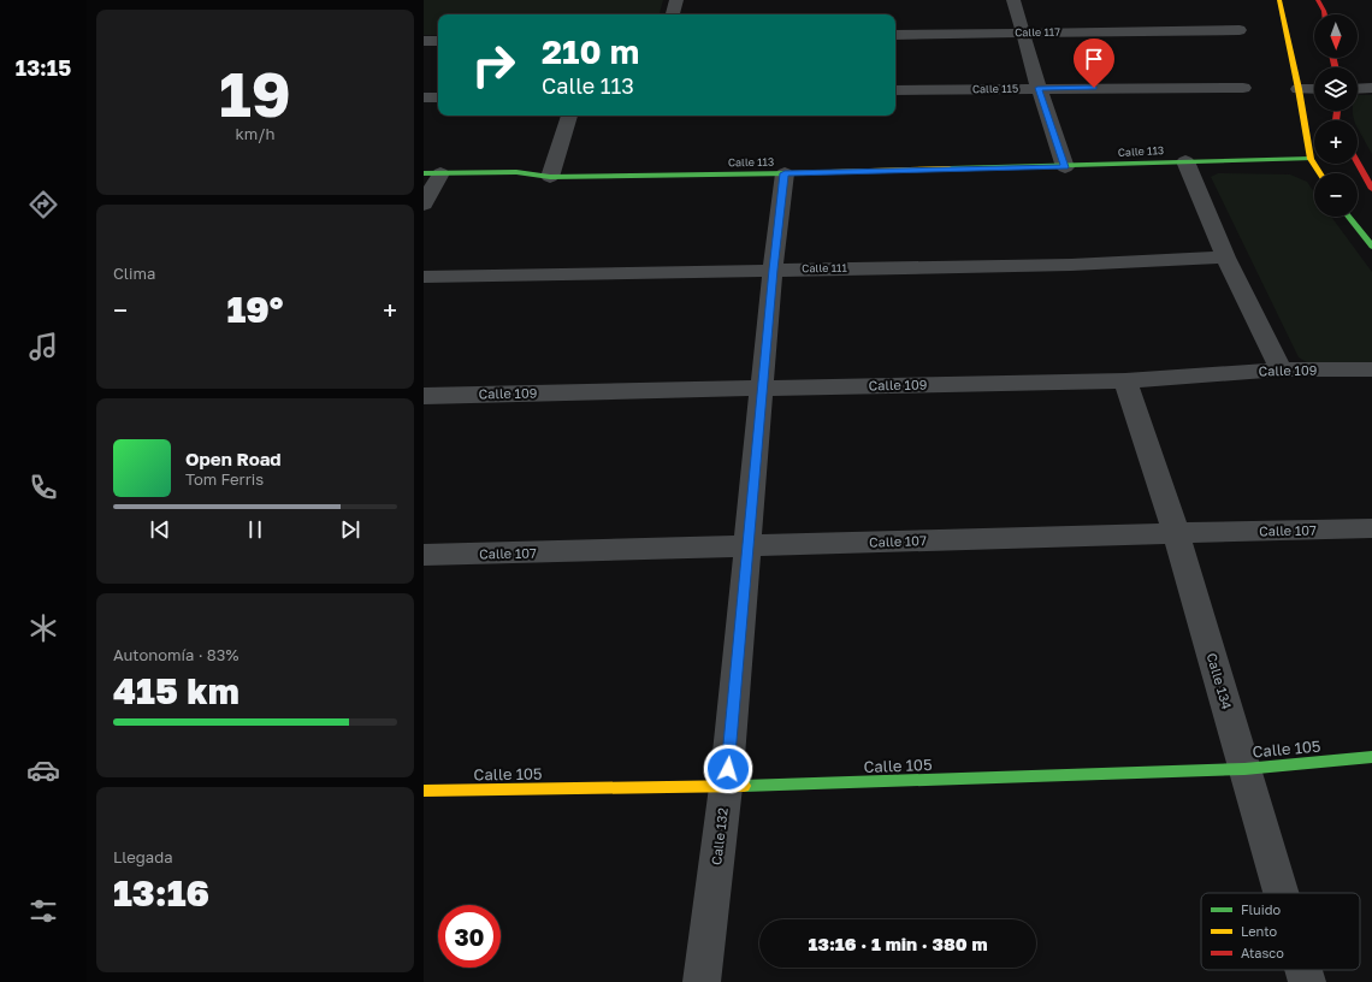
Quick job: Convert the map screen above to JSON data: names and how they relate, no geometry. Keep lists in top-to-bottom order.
{
  "streets": {
    "street": [
      "Calle 117",
      "Calle 115",
      "Calle 113",
      "Calle 111",
      "Calle 109",
      "Calle 107",
      "Calle 134",
      "Calle 105",
      "Calle 132"
    ]
  },
  "crossings": [
    ["Calle 113", "Calle 132"],
    ["Calle 111", "Calle 132"],
    ["Calle 109", "Calle 134"],
    ["Calle 109", "Calle 132"],
    ["Calle 107", "Calle 134"],
    ["Calle 107", "Calle 132"],
    ["Calle 134", "Calle 105"],
    ["Calle 105", "Calle 132"]
  ],
  "legend": ["Fluido", "Lento", "Atasco"],
  "north": "bottom",
  "page": {
    "tabs": "13:15",
    "tile": [
      ["19", "km/h"],
      "Clima",
      ["Autonomía · 83%", "415 km"],
      ["Llegada", "13:16"]
    ],
    "map_buttons": ["+", "−"],
    "turn": ["210 m", "Calle 113"],
    "heat": ["−", "19°", "+"],
    "song": ["Open Road", "Tom Ferris"],
    "limit": "30",
    "trip": "13:16 · 1 min · 380 m"
  }
}
